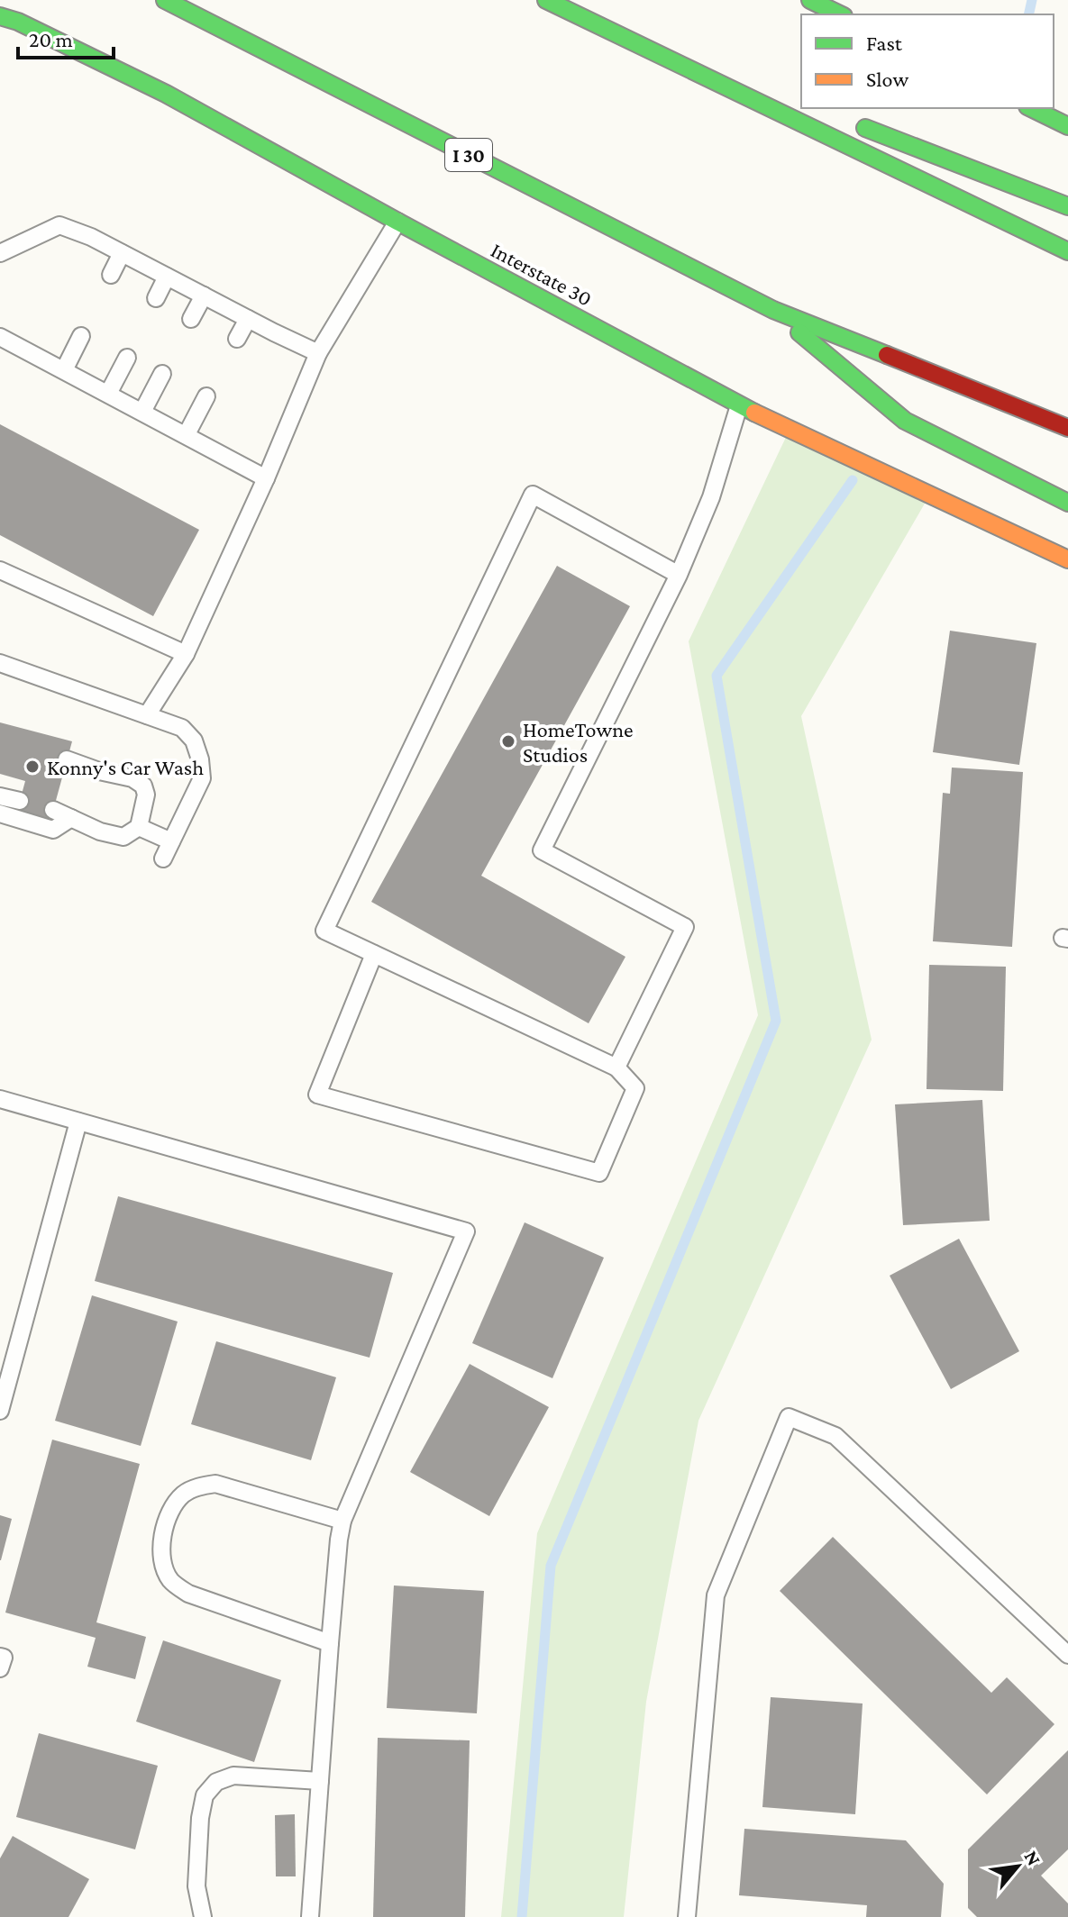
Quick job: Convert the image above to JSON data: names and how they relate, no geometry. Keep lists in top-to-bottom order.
{
  "streets": {
    "main road": ["I 30", "Interstate 30"]
  },
  "places": ["HomeTowne Studios", "Konny's Car Wash"],
  "legend": ["Fast", "Slow"],
  "scale_bar": "20 m",
  "north": "top right"
}
